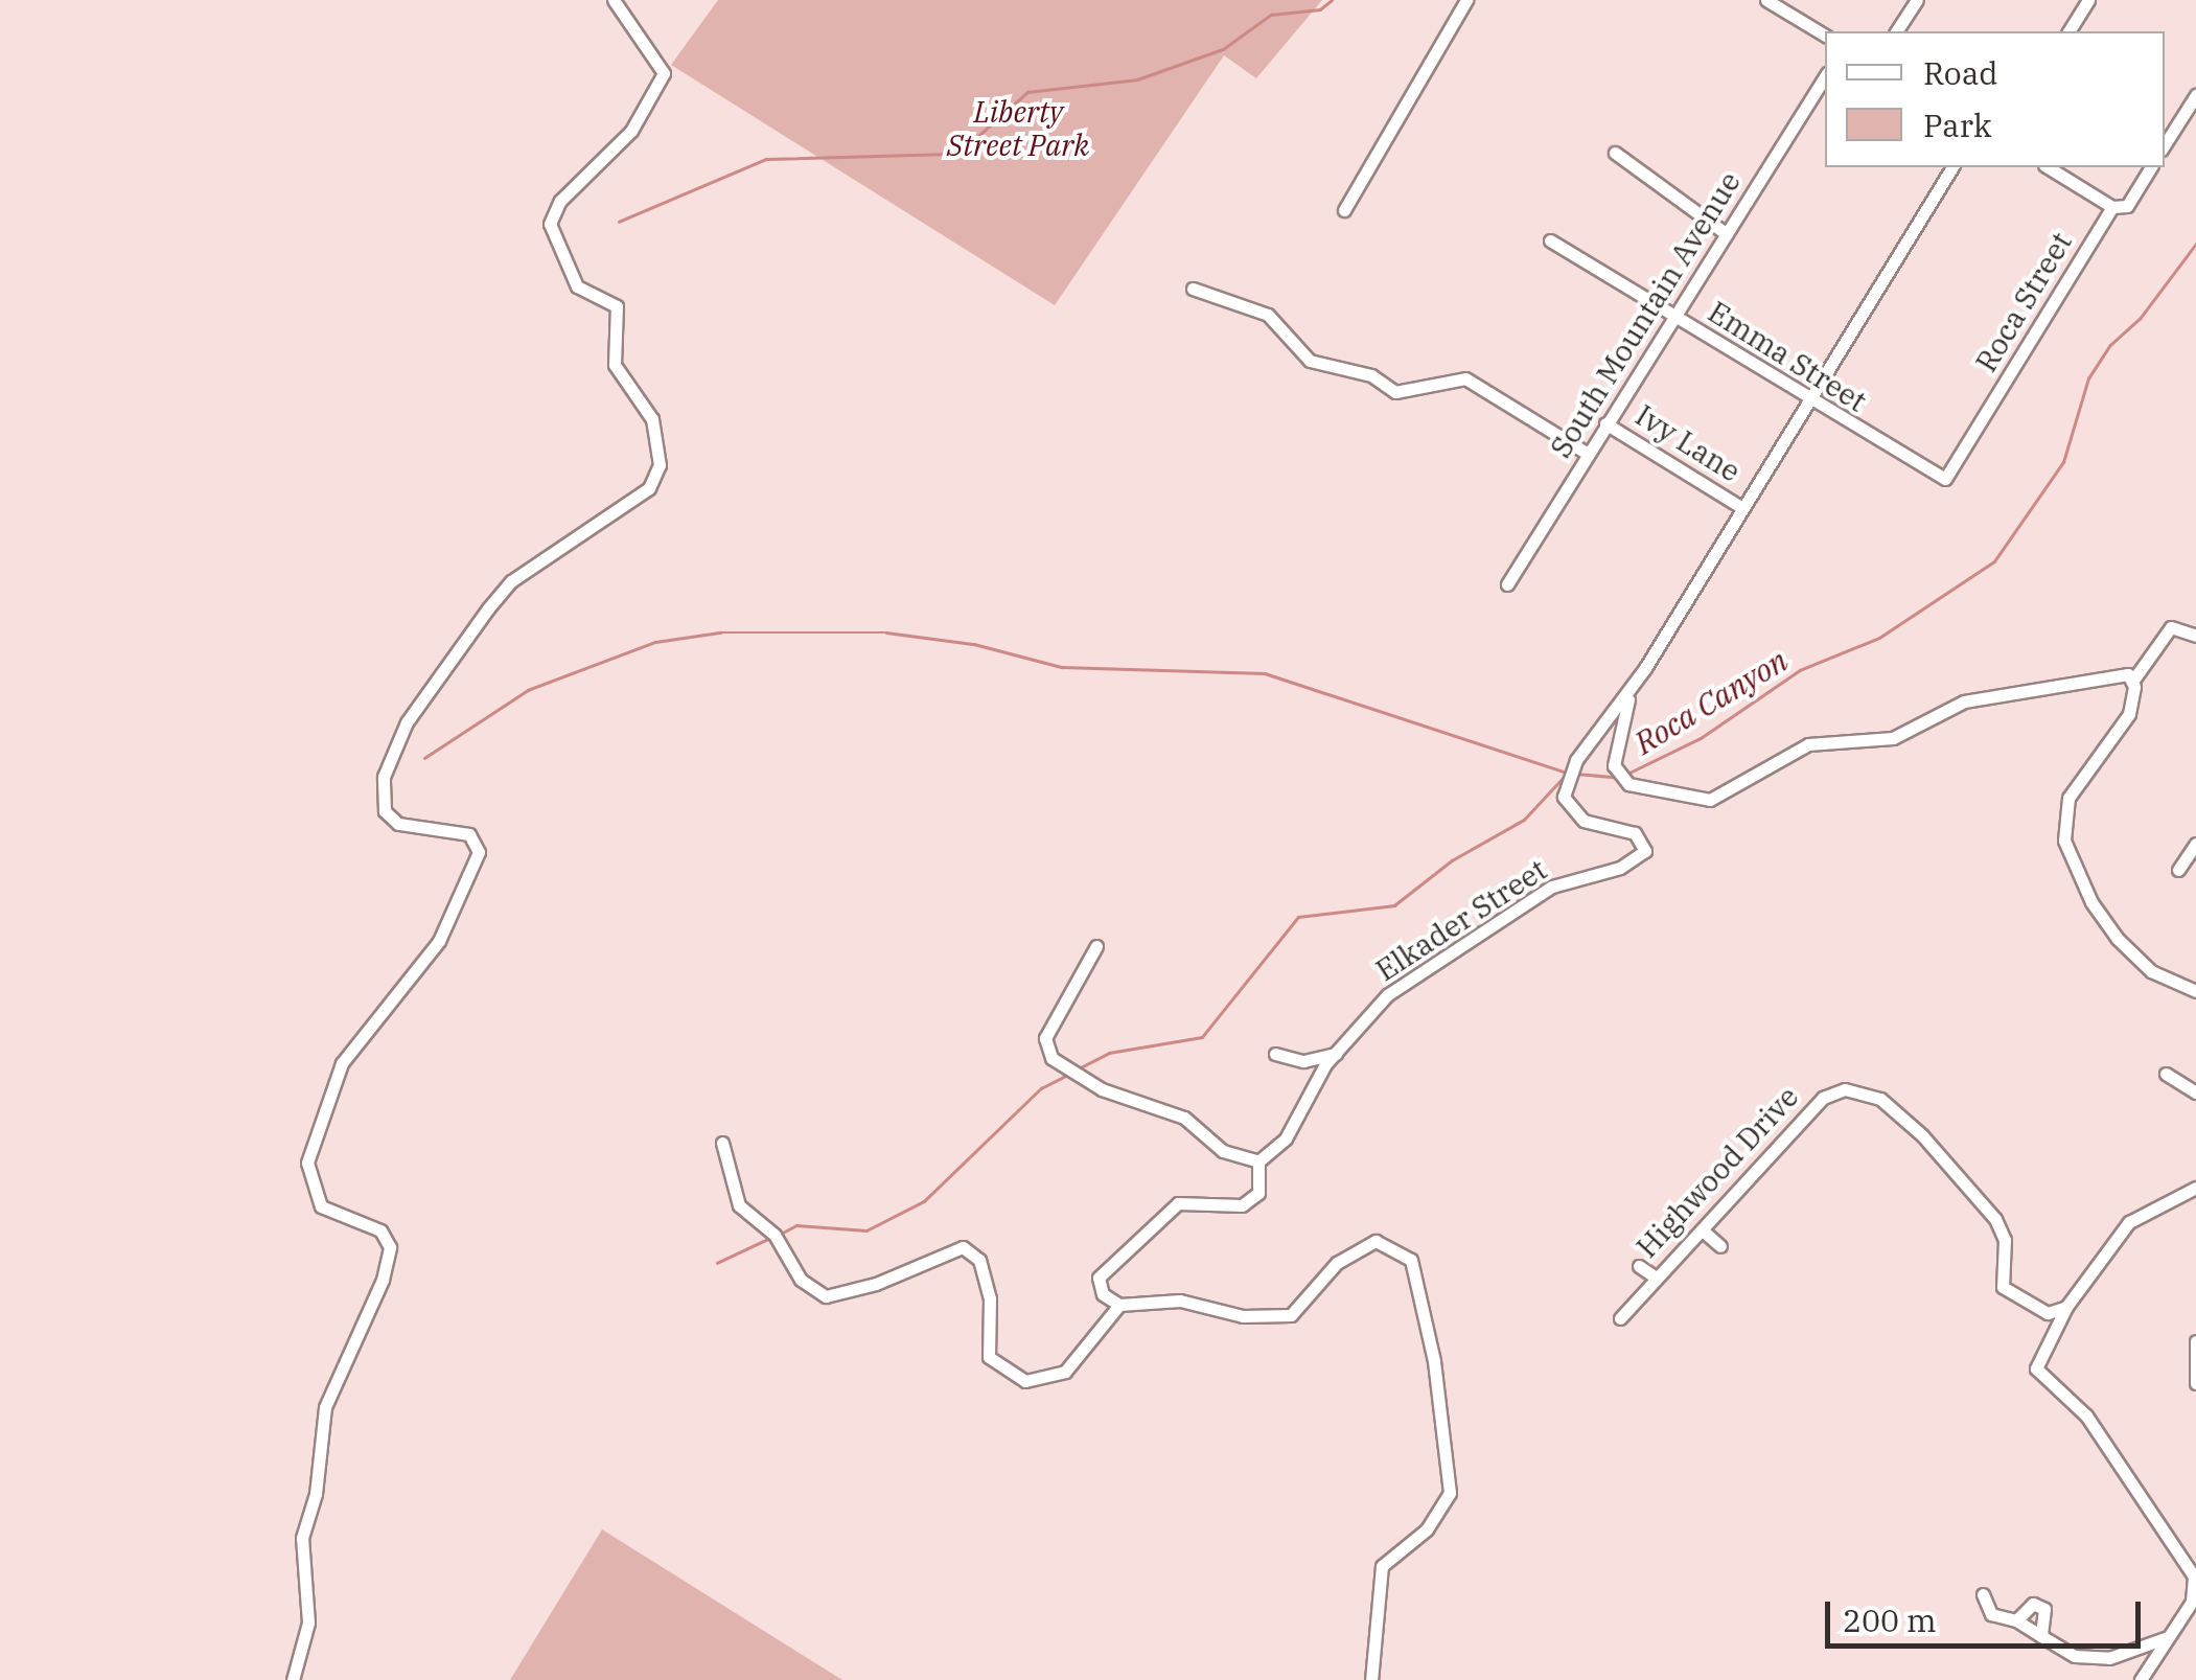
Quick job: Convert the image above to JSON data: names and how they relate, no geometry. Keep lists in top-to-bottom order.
{
  "streets": {
    "street": [
      "Roca Street",
      "South Mountain Avenue",
      "Emma Street",
      "Ivy Lane",
      "Elkader Street",
      "Highwood Drive"
    ]
  },
  "crossings": [
    ["Roca Street", "Emma Street"],
    ["South Mountain Avenue", "Emma Street"],
    ["South Mountain Avenue", "Ivy Lane"],
    ["Emma Street", "Elkader Street"],
    ["Ivy Lane", "Elkader Street"]
  ],
  "water": ["Roca Canyon"],
  "parks": ["Liberty Street Park"],
  "legend": ["Road", "Park"],
  "scale_bar": "200 m"
}
